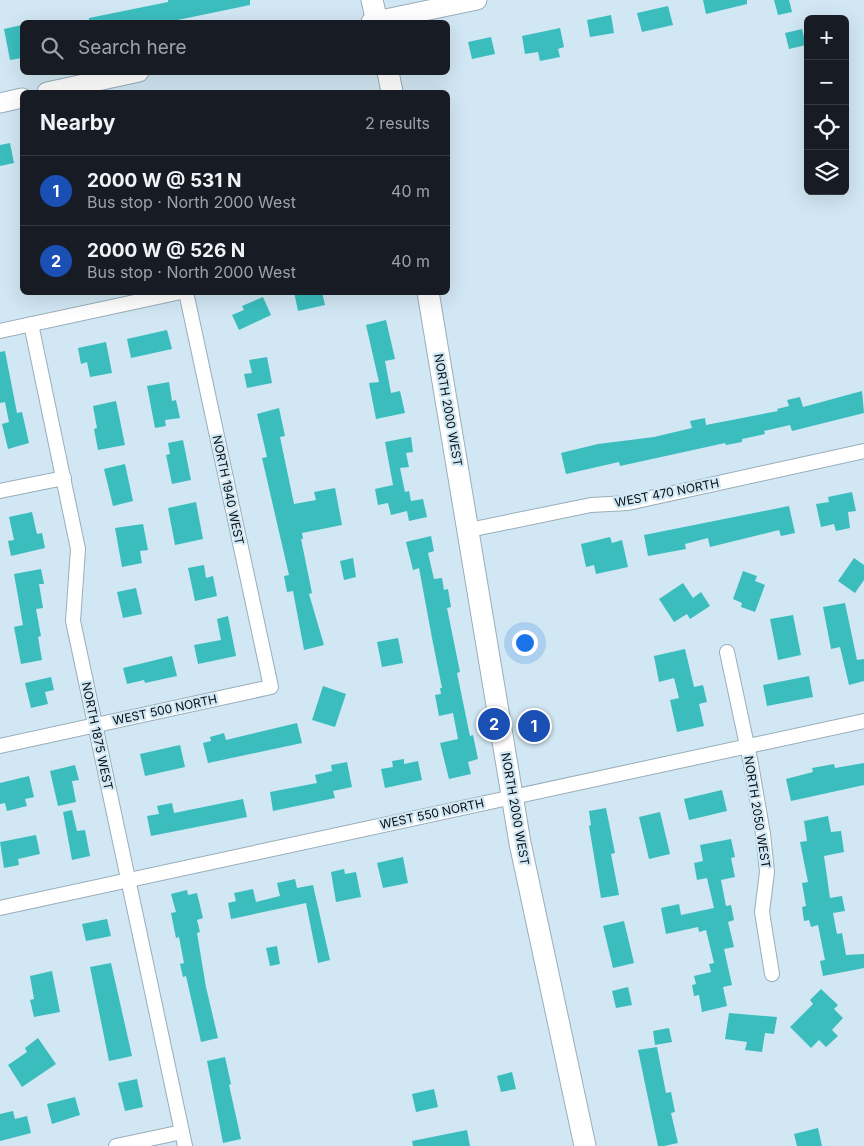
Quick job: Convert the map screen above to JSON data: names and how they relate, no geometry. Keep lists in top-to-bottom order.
{
  "streets": {
    "main road": ["NORTH 2000 WEST"],
    "street": [
      "NORTH 1940 WEST",
      "WEST 470 NORTH",
      "WEST 500 NORTH",
      "NORTH 1875 WEST",
      "NORTH 2050 WEST",
      "WEST 550 NORTH"
    ]
  },
  "crossings": [
    ["NORTH 2000 WEST", "WEST 470 NORTH"],
    ["NORTH 2000 WEST", "WEST 550 NORTH"],
    ["NORTH 1940 WEST", "WEST 500 NORTH"],
    ["WEST 500 NORTH", "NORTH 1875 WEST"],
    ["NORTH 1875 WEST", "WEST 550 NORTH"],
    ["NORTH 2050 WEST", "WEST 550 NORTH"]
  ],
  "page": {
    "map_buttons": ["+", "−"],
    "search": "Search here",
    "heading": ["Nearby", "2 results"],
    "list": [
      {
        "mark": "1",
        "name": "2000 W @ 531 N",
        "note": "Bus stop · North 2000 West",
        "value": "40 m"
      },
      {
        "mark": "2",
        "name": "2000 W @ 526 N",
        "note": "Bus stop · North 2000 West",
        "value": "40 m"
      }
    ],
    "pins": ["2", "1"]
  }
}
